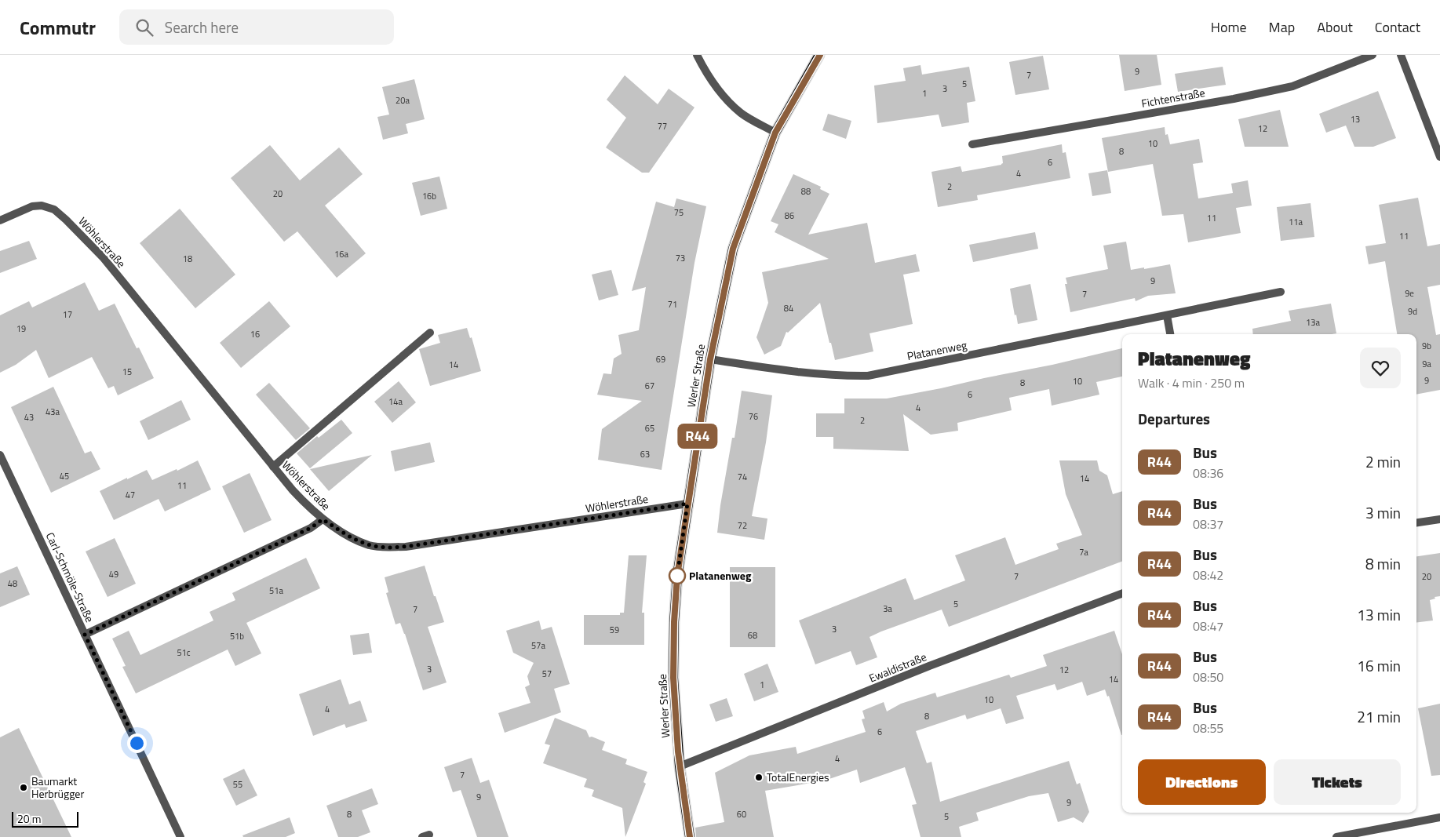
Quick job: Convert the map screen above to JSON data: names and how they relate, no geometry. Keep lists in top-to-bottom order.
{
  "streets": {
    "main road": ["Werler Straße"],
    "street": [
      "Fichtenstraße",
      "Wöhlerstraße",
      "Platanenweg",
      "Carl-Schmöle-Straße",
      "Ewaldistraße"
    ]
  },
  "crossings": [
    ["Wöhlerstraße", "Werler Straße"],
    ["Platanenweg", "Werler Straße"],
    ["Werler Straße", "Ewaldistraße"]
  ],
  "places": ["Platanenweg", "TotalEnergies", "Baumarkt Herbrügger"],
  "lines": ["bus line R44"],
  "house_numbers": [
    "9",
    "7",
    "5",
    "3",
    "1",
    "20a",
    "13",
    "77",
    "12",
    "10",
    "8",
    "6",
    "4",
    "2",
    "88",
    "20",
    "16b",
    "75",
    "86",
    "11",
    "11a",
    "11",
    "16a",
    "73",
    "18",
    "9",
    "9e",
    "7",
    "71",
    "84",
    "9d",
    "17",
    "13a",
    "19",
    "16",
    "9b",
    "69",
    "9a",
    "14",
    "15",
    "9",
    "10",
    "8",
    "67",
    "6",
    "14a",
    "4",
    "43a",
    "76",
    "43",
    "2",
    "65",
    "63",
    "45",
    "74",
    "14",
    "11",
    "47",
    "72",
    "7a",
    "49",
    "7",
    "20",
    "48",
    "51a",
    "5",
    "3a",
    "7",
    "3",
    "59",
    "68",
    "51b",
    "57a",
    "51c",
    "3",
    "12",
    "57",
    "14",
    "1",
    "10",
    "4",
    "8",
    "6",
    "4",
    "7",
    "55",
    "9",
    "9",
    "8",
    "60",
    "5"
  ],
  "scale_bar": "20 m",
  "page": {
    "header": "Commutr",
    "search": "Search here",
    "nav": [
      "Home",
      "Map",
      "About",
      "Contact"
    ],
    "on_map": "R44",
    "heading": [
      ["Platanenweg", "Walk · 4 min · 250 m"],
      "Departures"
    ],
    "list": [
      {
        "mark": "R44",
        "name": "Bus",
        "note": "08:36",
        "value": "2 min"
      },
      {
        "mark": "R44",
        "name": "Bus",
        "note": "08:37",
        "value": "3 min"
      },
      {
        "mark": "R44",
        "name": "Bus",
        "note": "08:42",
        "value": "8 min"
      },
      {
        "mark": "R44",
        "name": "Bus",
        "note": "08:47",
        "value": "13 min"
      },
      {
        "mark": "R44",
        "name": "Bus",
        "note": "08:50",
        "value": "16 min"
      },
      {
        "mark": "R44",
        "name": "Bus",
        "note": "08:55",
        "value": "21 min"
      }
    ],
    "buttons": ["Directions", "Tickets"],
    "scale": "20 m"
  }
}
